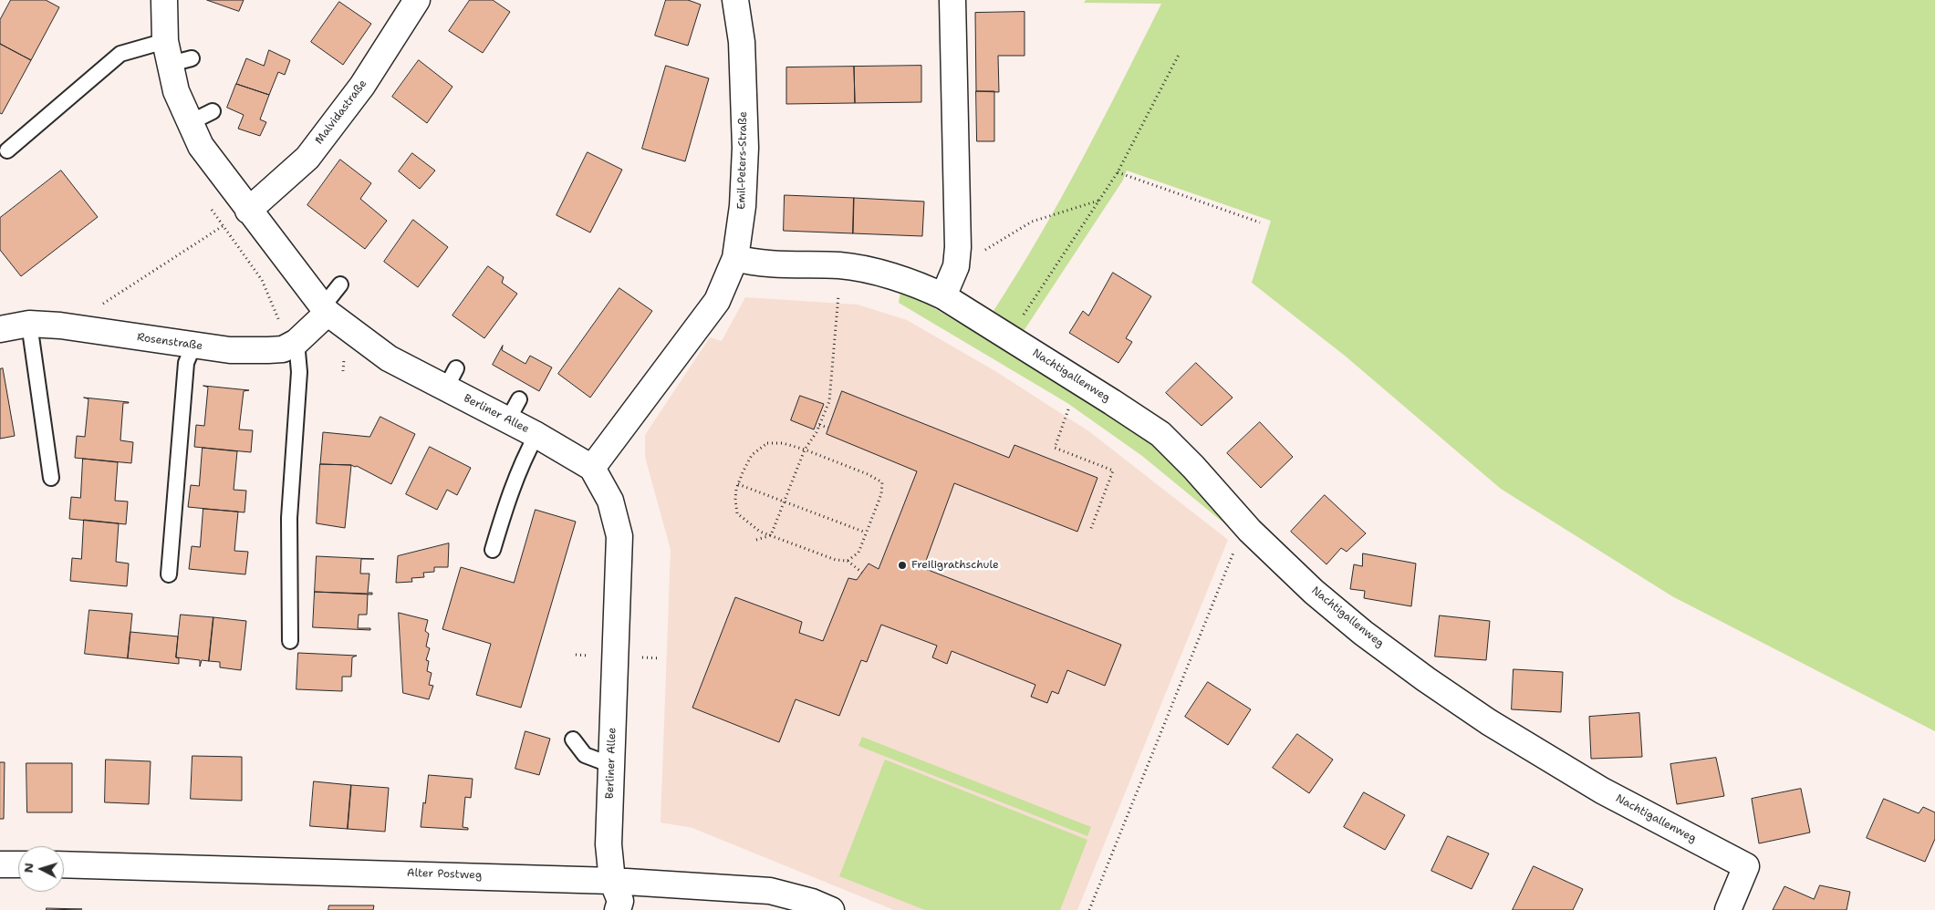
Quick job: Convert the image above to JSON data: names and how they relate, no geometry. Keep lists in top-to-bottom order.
{
  "streets": {
    "street": [
      "Malvidastraße",
      "Emil-Peters-Straße",
      "Rosenstraße",
      "Nachtigallenweg",
      "Berliner Allee",
      "Alter Postweg"
    ]
  },
  "crossings": [
    ["Malvidastraße", "Berliner Allee"],
    ["Emil-Peters-Straße", "Nachtigallenweg"],
    ["Emil-Peters-Straße", "Berliner Allee"],
    ["Rosenstraße", "Berliner Allee"],
    ["Berliner Allee", "Alter Postweg"]
  ],
  "places": ["Freiligrathschule"],
  "north": "left"
}
